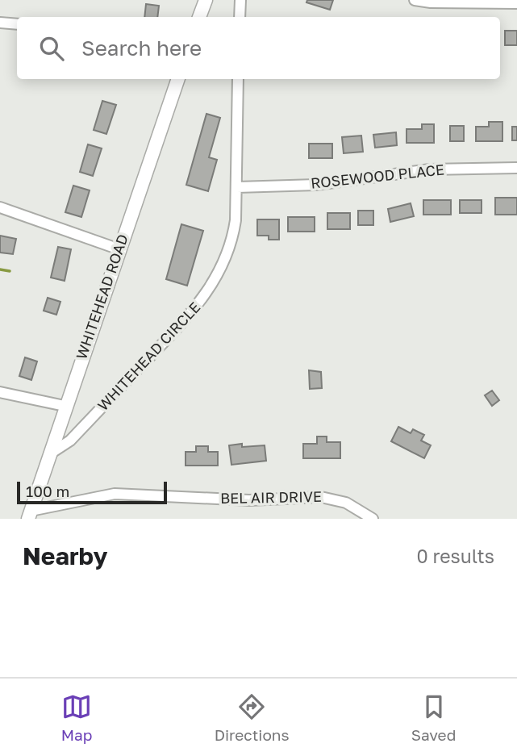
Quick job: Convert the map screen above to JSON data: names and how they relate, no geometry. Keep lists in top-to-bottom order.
{
  "streets": {
    "main road": ["WHITEHEAD ROAD"],
    "street": ["ROSEWOOD PLACE", "WHITEHEAD CIRCLE", "BEL AIR DRIVE"]
  },
  "crossings": [
    ["ROSEWOOD PLACE", "WHITEHEAD CIRCLE"],
    ["WHITEHEAD ROAD", "WHITEHEAD CIRCLE"],
    ["WHITEHEAD ROAD", "BEL AIR DRIVE"]
  ],
  "scale_bar": "100 m",
  "page": {
    "search": "Search here",
    "scale": "100 m",
    "heading": ["Nearby", "0 results"],
    "nav": ["Map", "Directions", "Saved"]
  }
}
